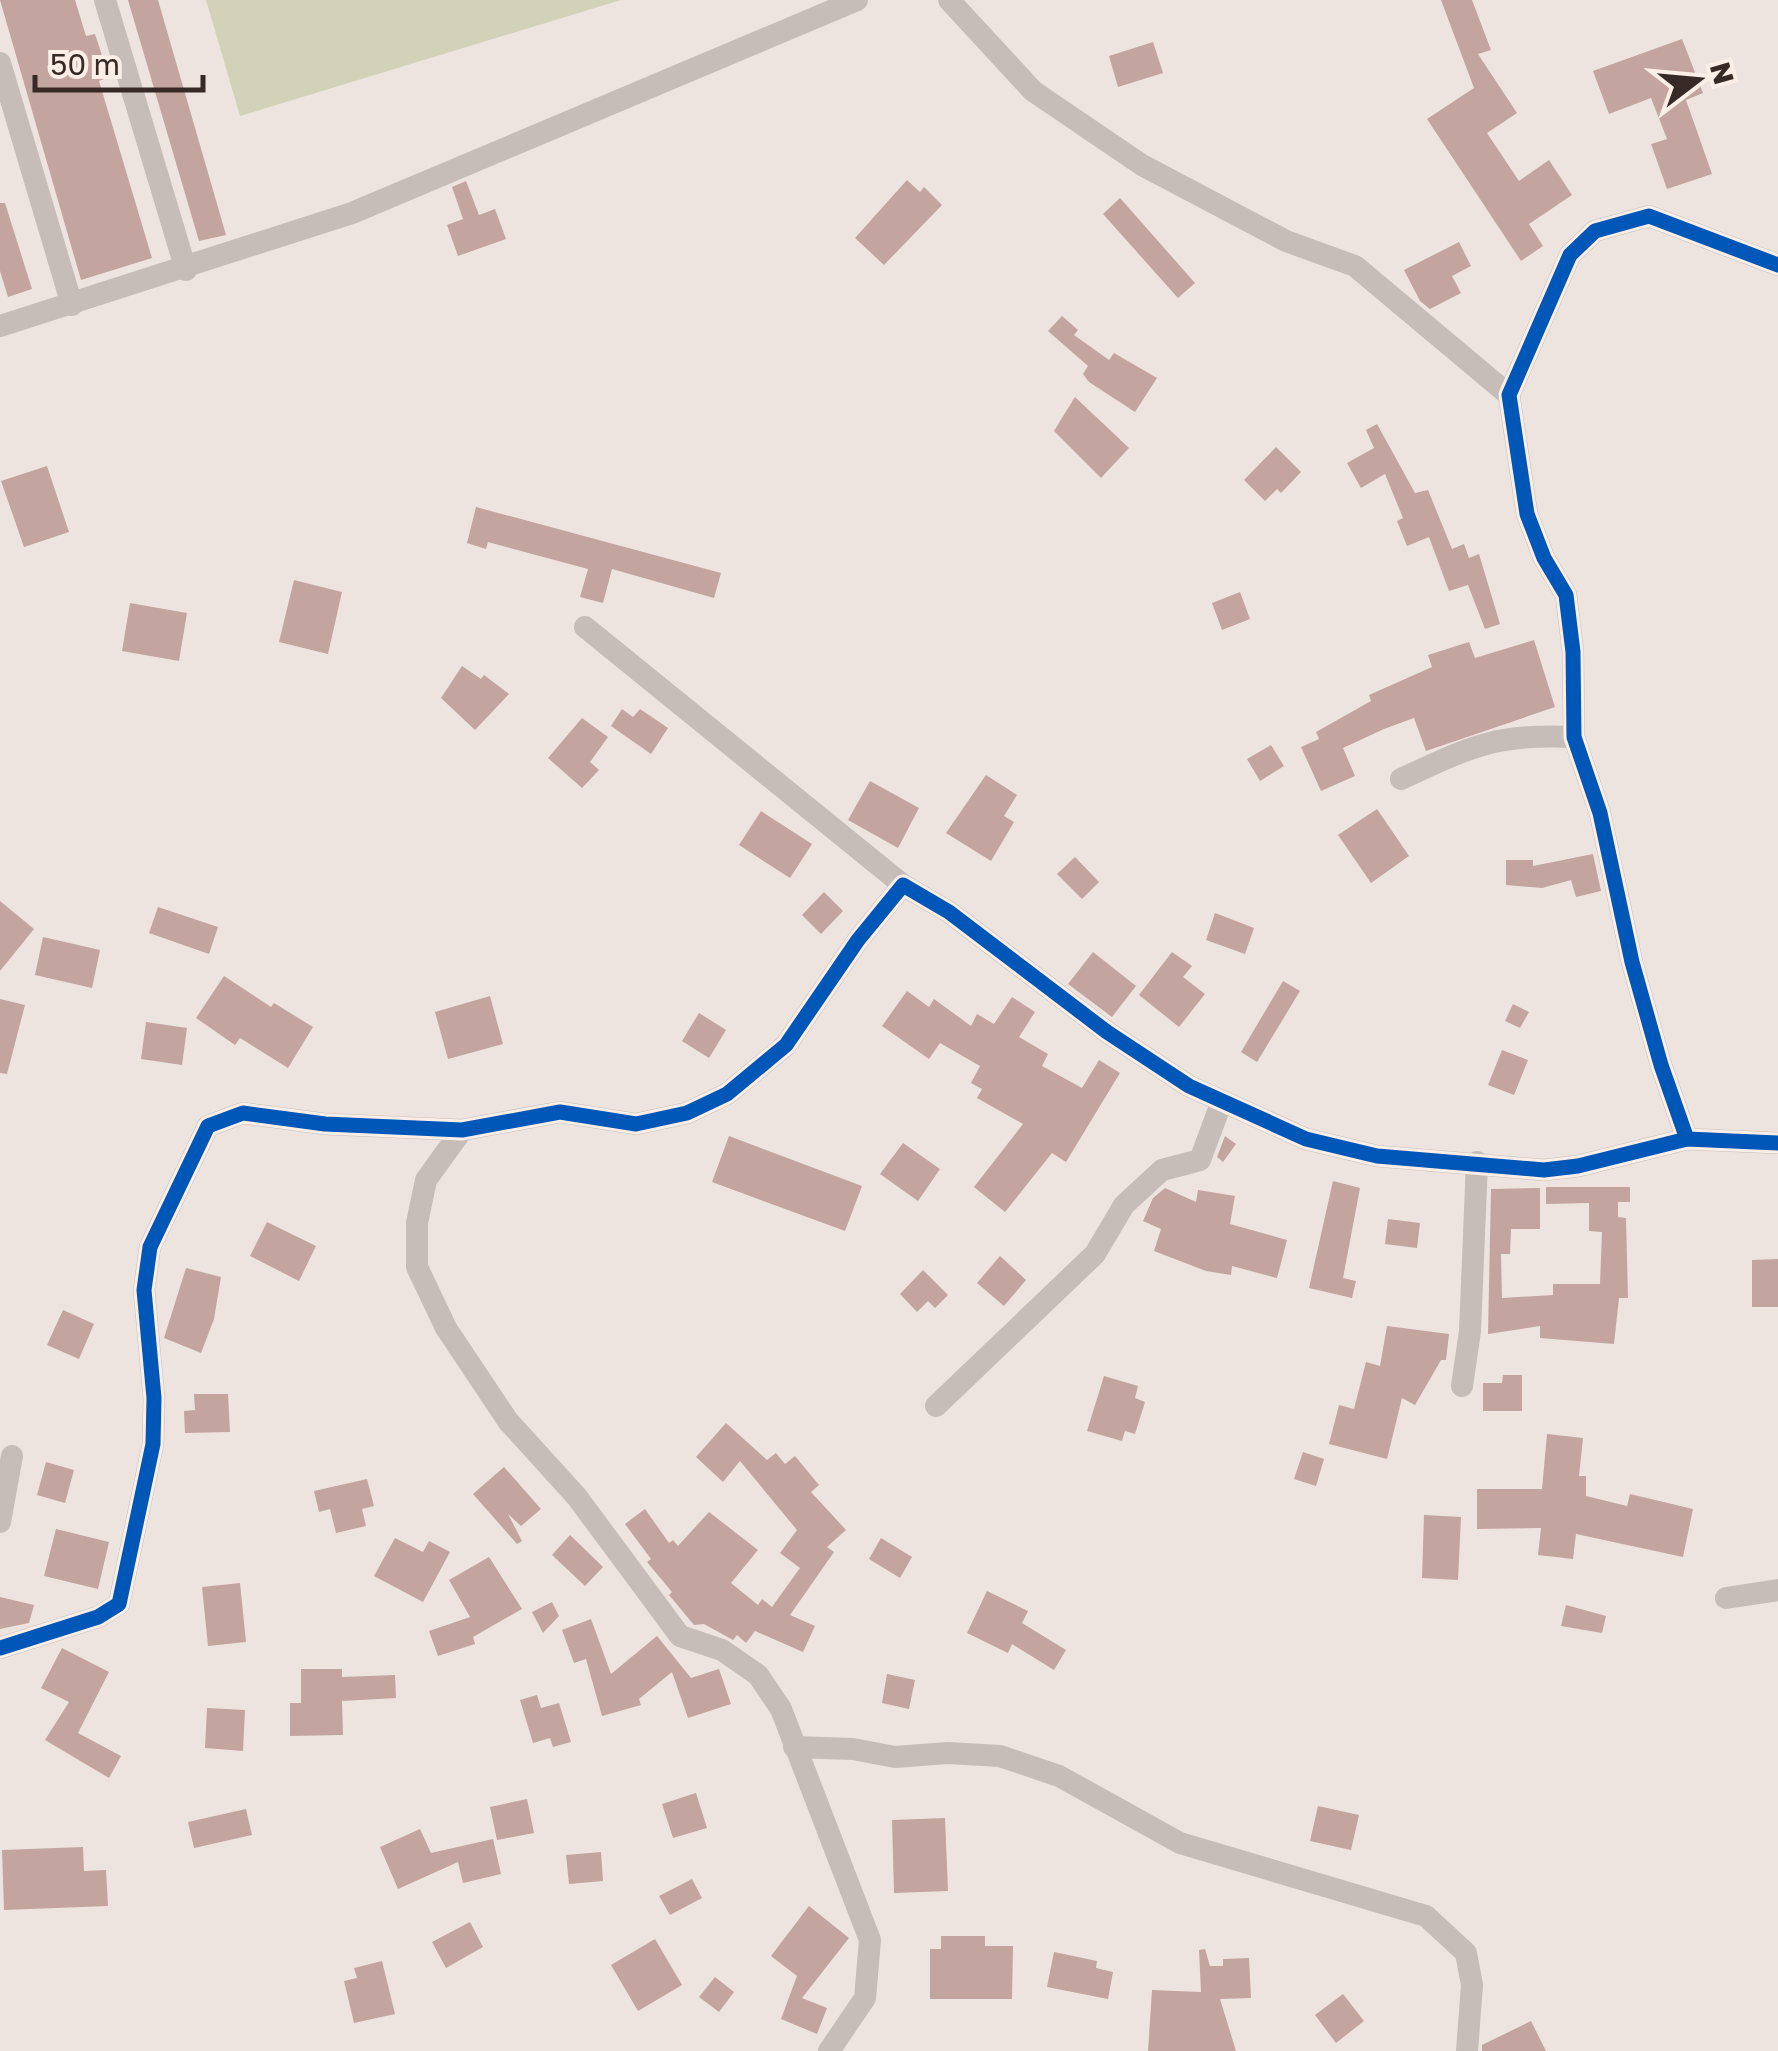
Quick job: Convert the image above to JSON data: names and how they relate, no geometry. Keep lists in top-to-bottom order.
{
  "scale_bar": "50 m",
  "north": "right"
}
